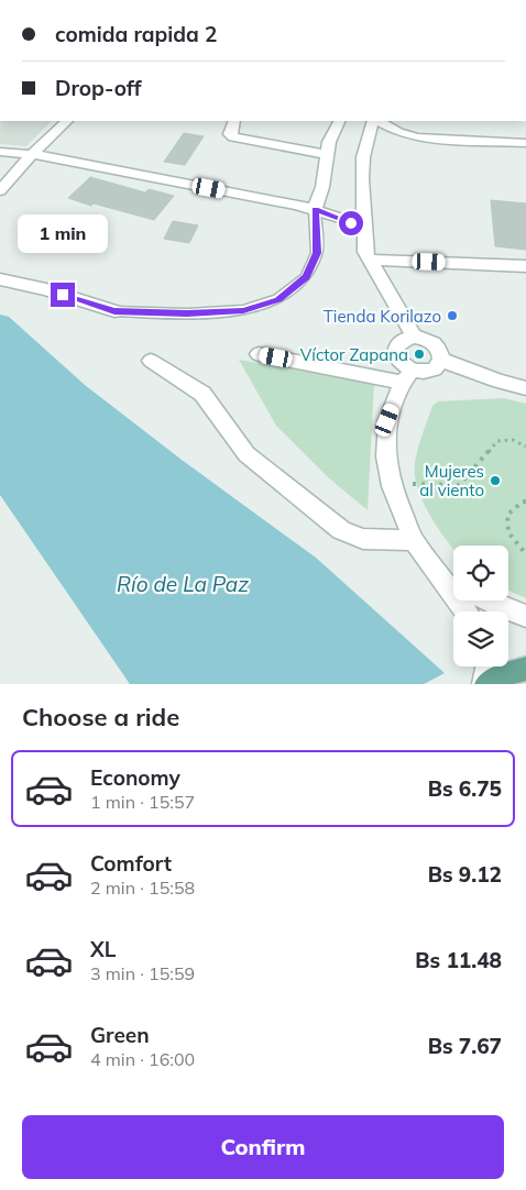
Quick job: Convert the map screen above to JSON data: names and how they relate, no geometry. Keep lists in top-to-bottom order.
{
  "water": ["Río de La Paz"],
  "places": ["Tienda Korilazo", "Víctor Zapana", "Mujeres al viento"],
  "page": {
    "banner": ["comida rapida 2", "Drop-off"],
    "bubble": "1 min",
    "heading": "Choose a ride",
    "list": [
      {
        "name": "Economy",
        "note": "1 min · 15:57",
        "value": "Bs 6.75"
      },
      {
        "name": "Comfort",
        "note": "2 min · 15:58",
        "value": "Bs 9.12"
      },
      {
        "name": "XL",
        "note": "3 min · 15:59",
        "value": "Bs 11.48"
      },
      {
        "name": "Green",
        "note": "4 min · 16:00",
        "value": "Bs 7.67"
      }
    ],
    "buttons": "Confirm"
  }
}
